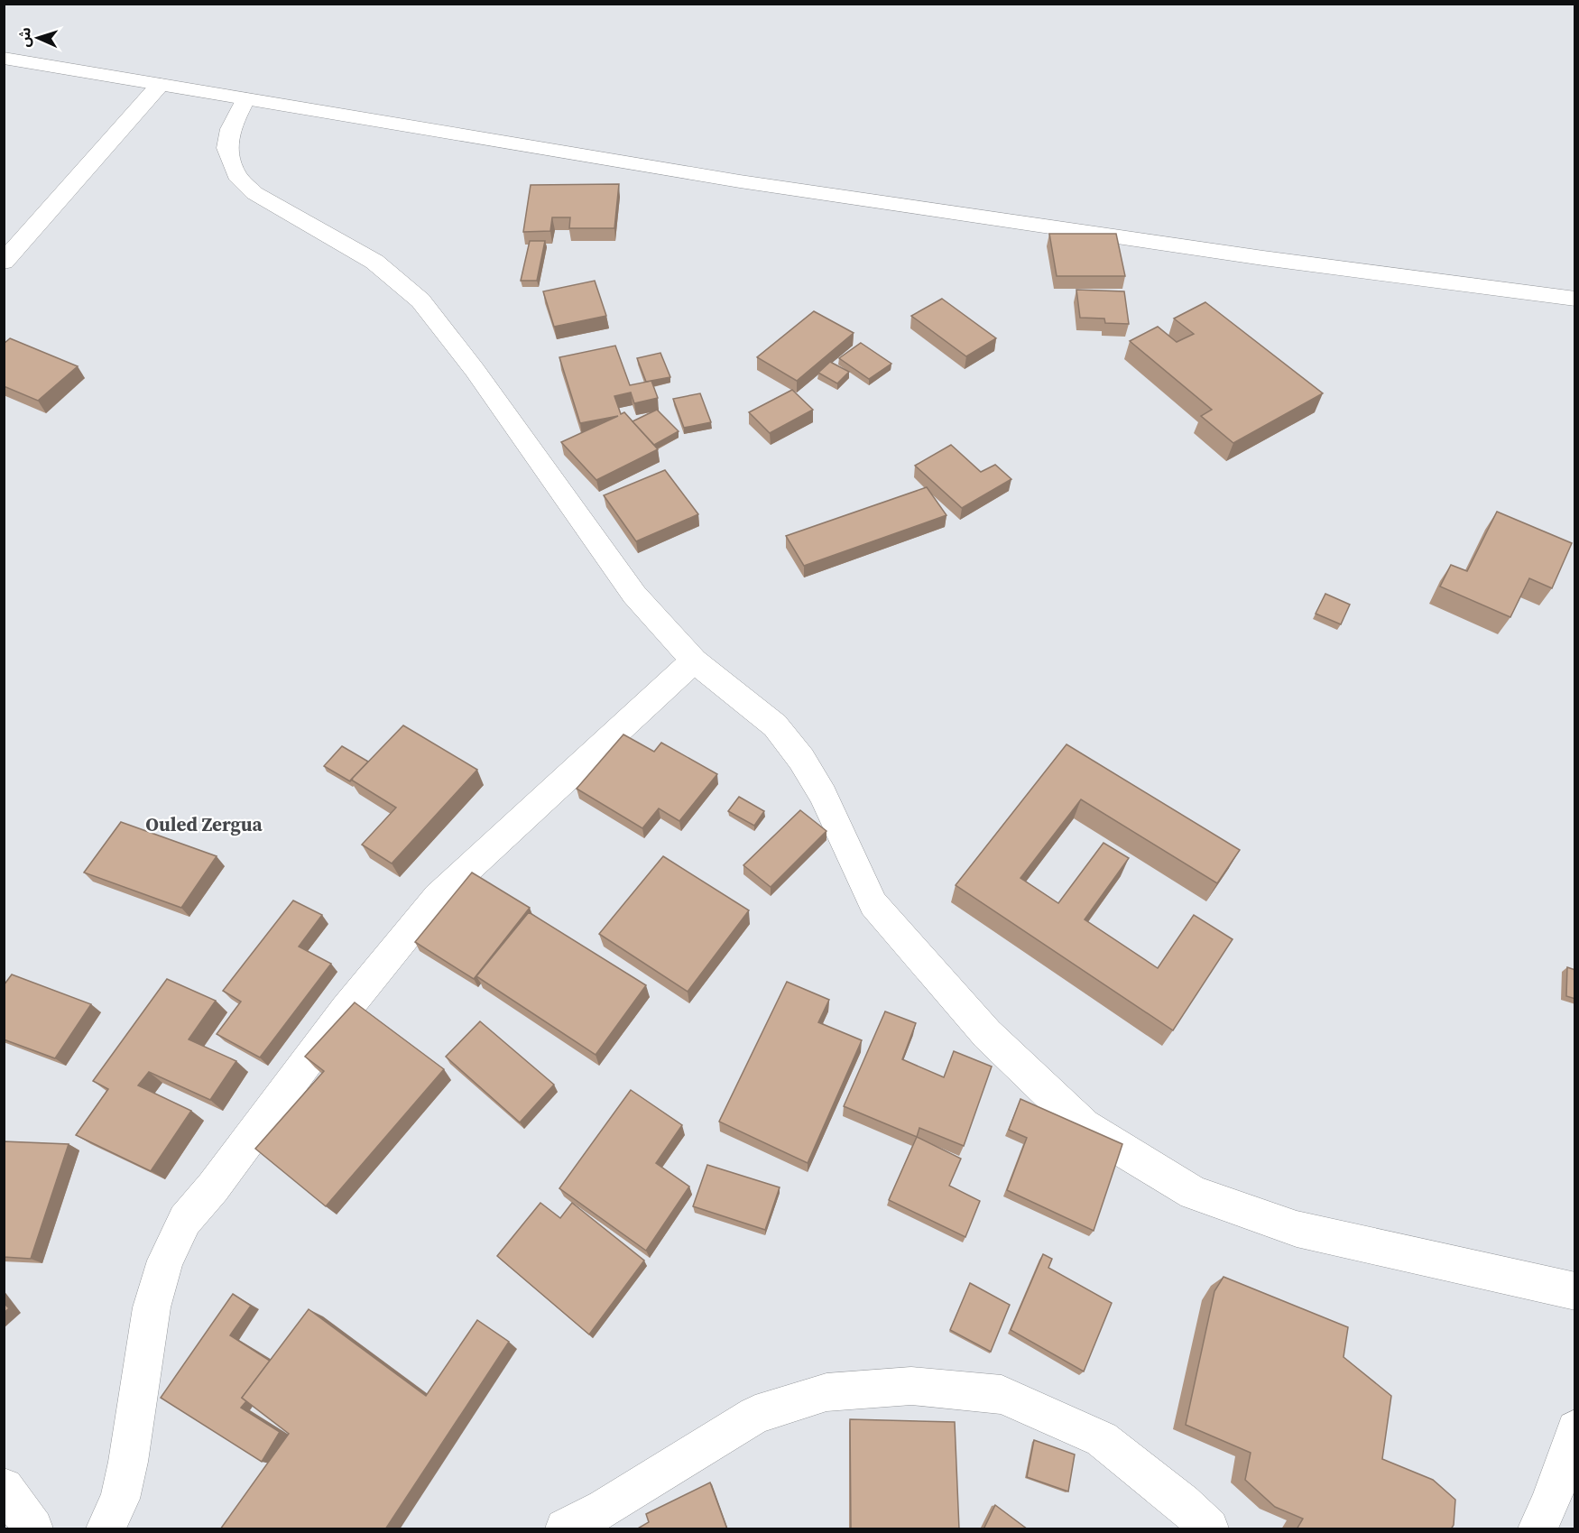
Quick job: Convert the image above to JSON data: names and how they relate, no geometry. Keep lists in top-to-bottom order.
{
  "districts": ["Ouled Zergua"],
  "north": "left"
}
